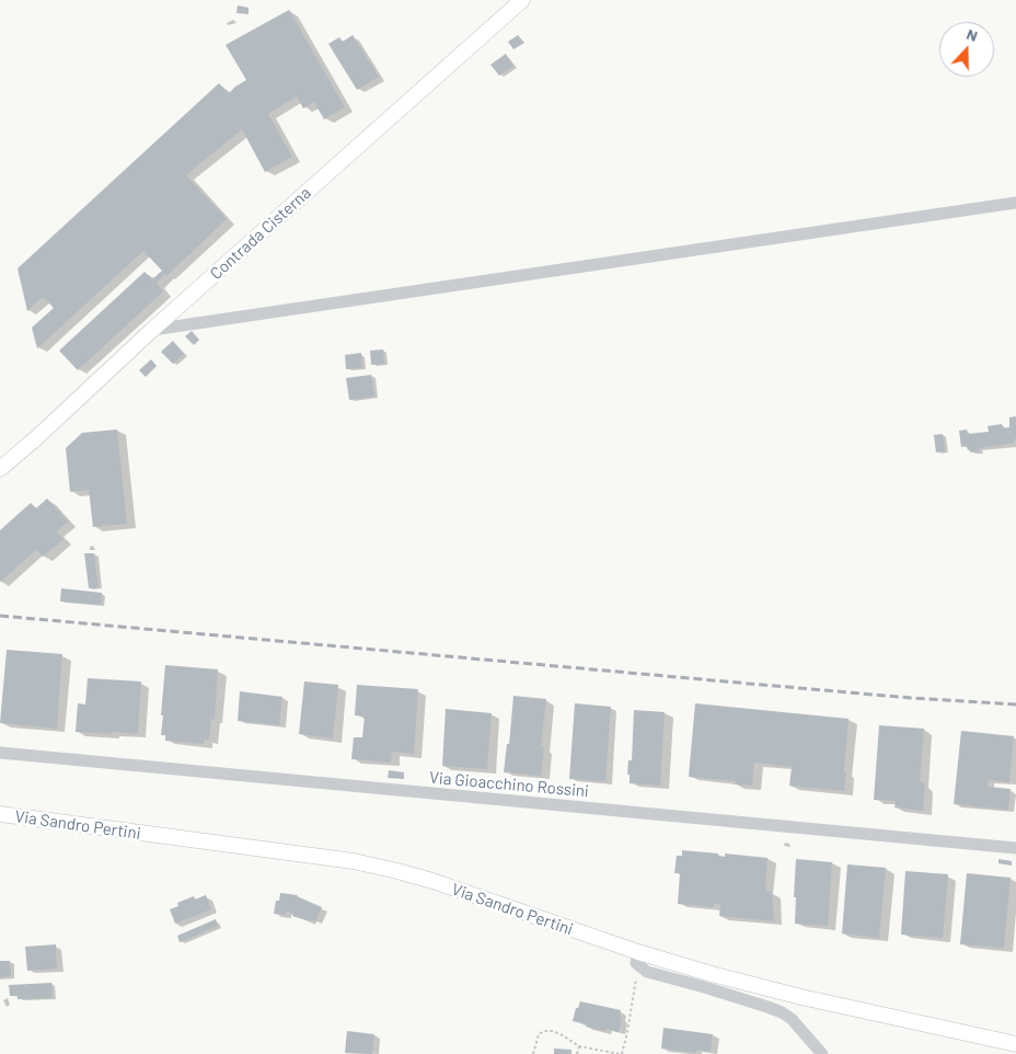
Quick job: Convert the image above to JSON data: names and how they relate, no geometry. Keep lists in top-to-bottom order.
{
  "streets": {
    "main road": ["Contrada Cisterna", "Via Sandro Pertini"],
    "street": ["Via Gioacchino Rossini"]
  },
  "north": "top"
}
